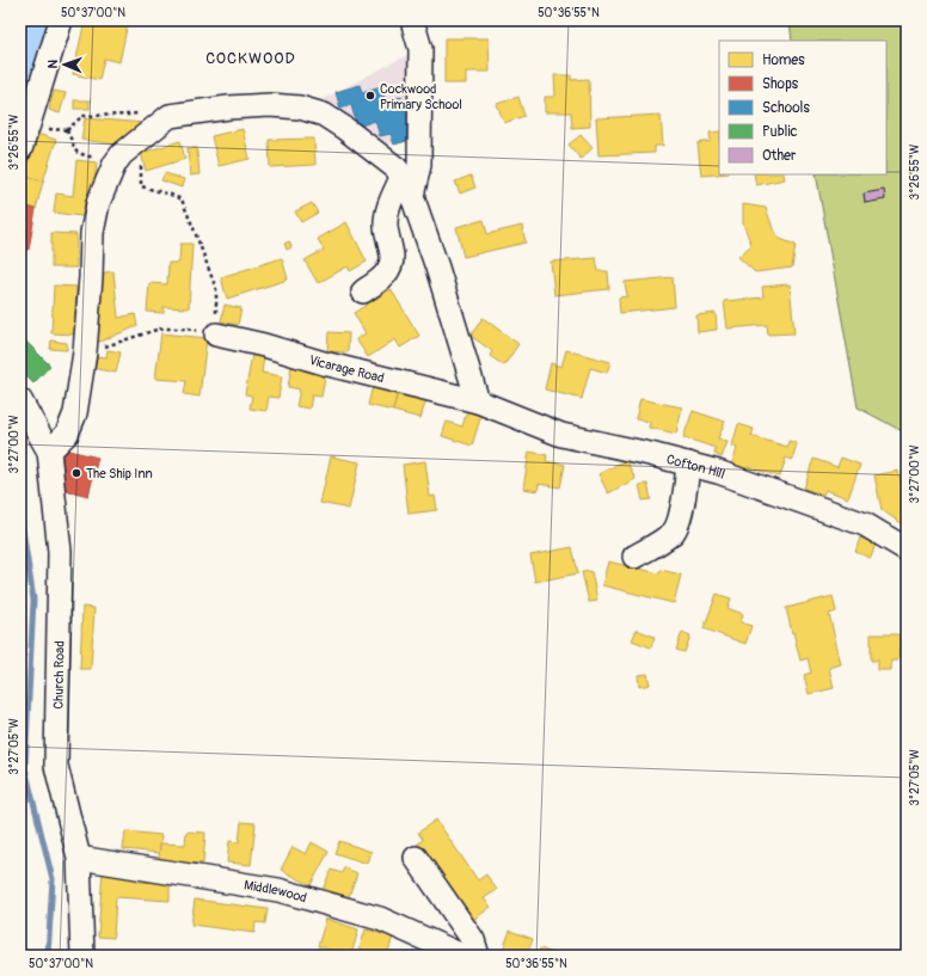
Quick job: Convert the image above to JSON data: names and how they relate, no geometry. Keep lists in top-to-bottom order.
{
  "streets": {
    "street": [
      "Vicarage Road",
      "Cofton Hill",
      "Church Road",
      "Middlewood"
    ]
  },
  "crossings": [
    ["Vicarage Road", "Cofton Hill"],
    ["Church Road", "Middlewood"]
  ],
  "districts": ["COCKWOOD"],
  "places": ["Cockwood Primary School", "The Ship Inn"],
  "legend": [
    "Homes",
    "Shops",
    "Schools",
    "Public",
    "Other"
  ],
  "north": "left",
  "coordinates": [
    "50°37'00\"N",
    "50°36'55\"N",
    "3°26'55\"W",
    "3°27'00\"W",
    "3°27'05\"W"
  ]
}
